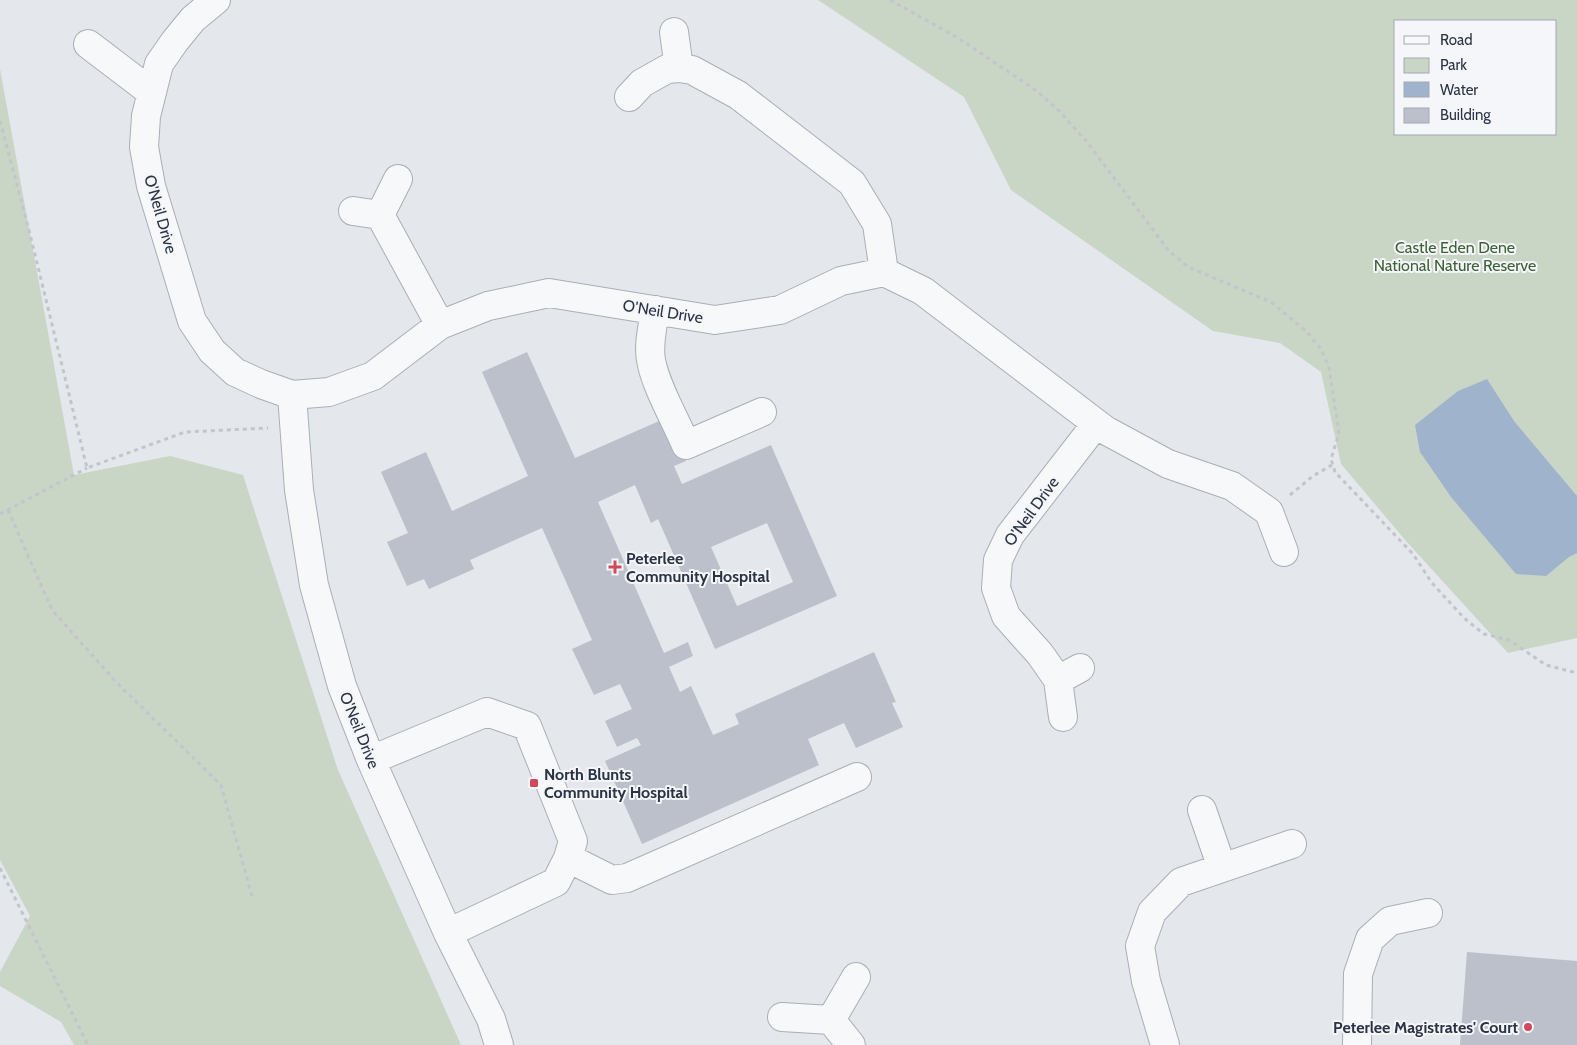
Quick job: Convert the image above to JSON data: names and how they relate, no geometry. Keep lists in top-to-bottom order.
{
  "streets": {
    "street": ["O'Neil Drive"]
  },
  "parks": ["Castle Eden Dene National Nature Reserve"],
  "places": {
    "health": ["Peterlee Community Hospital"],
    "transit": ["North Blunts Community Hospital"],
    "other": ["Peterlee Magistrates' Court"]
  },
  "legend": [
    "Road",
    "Park",
    "Water",
    "Building"
  ]
}
